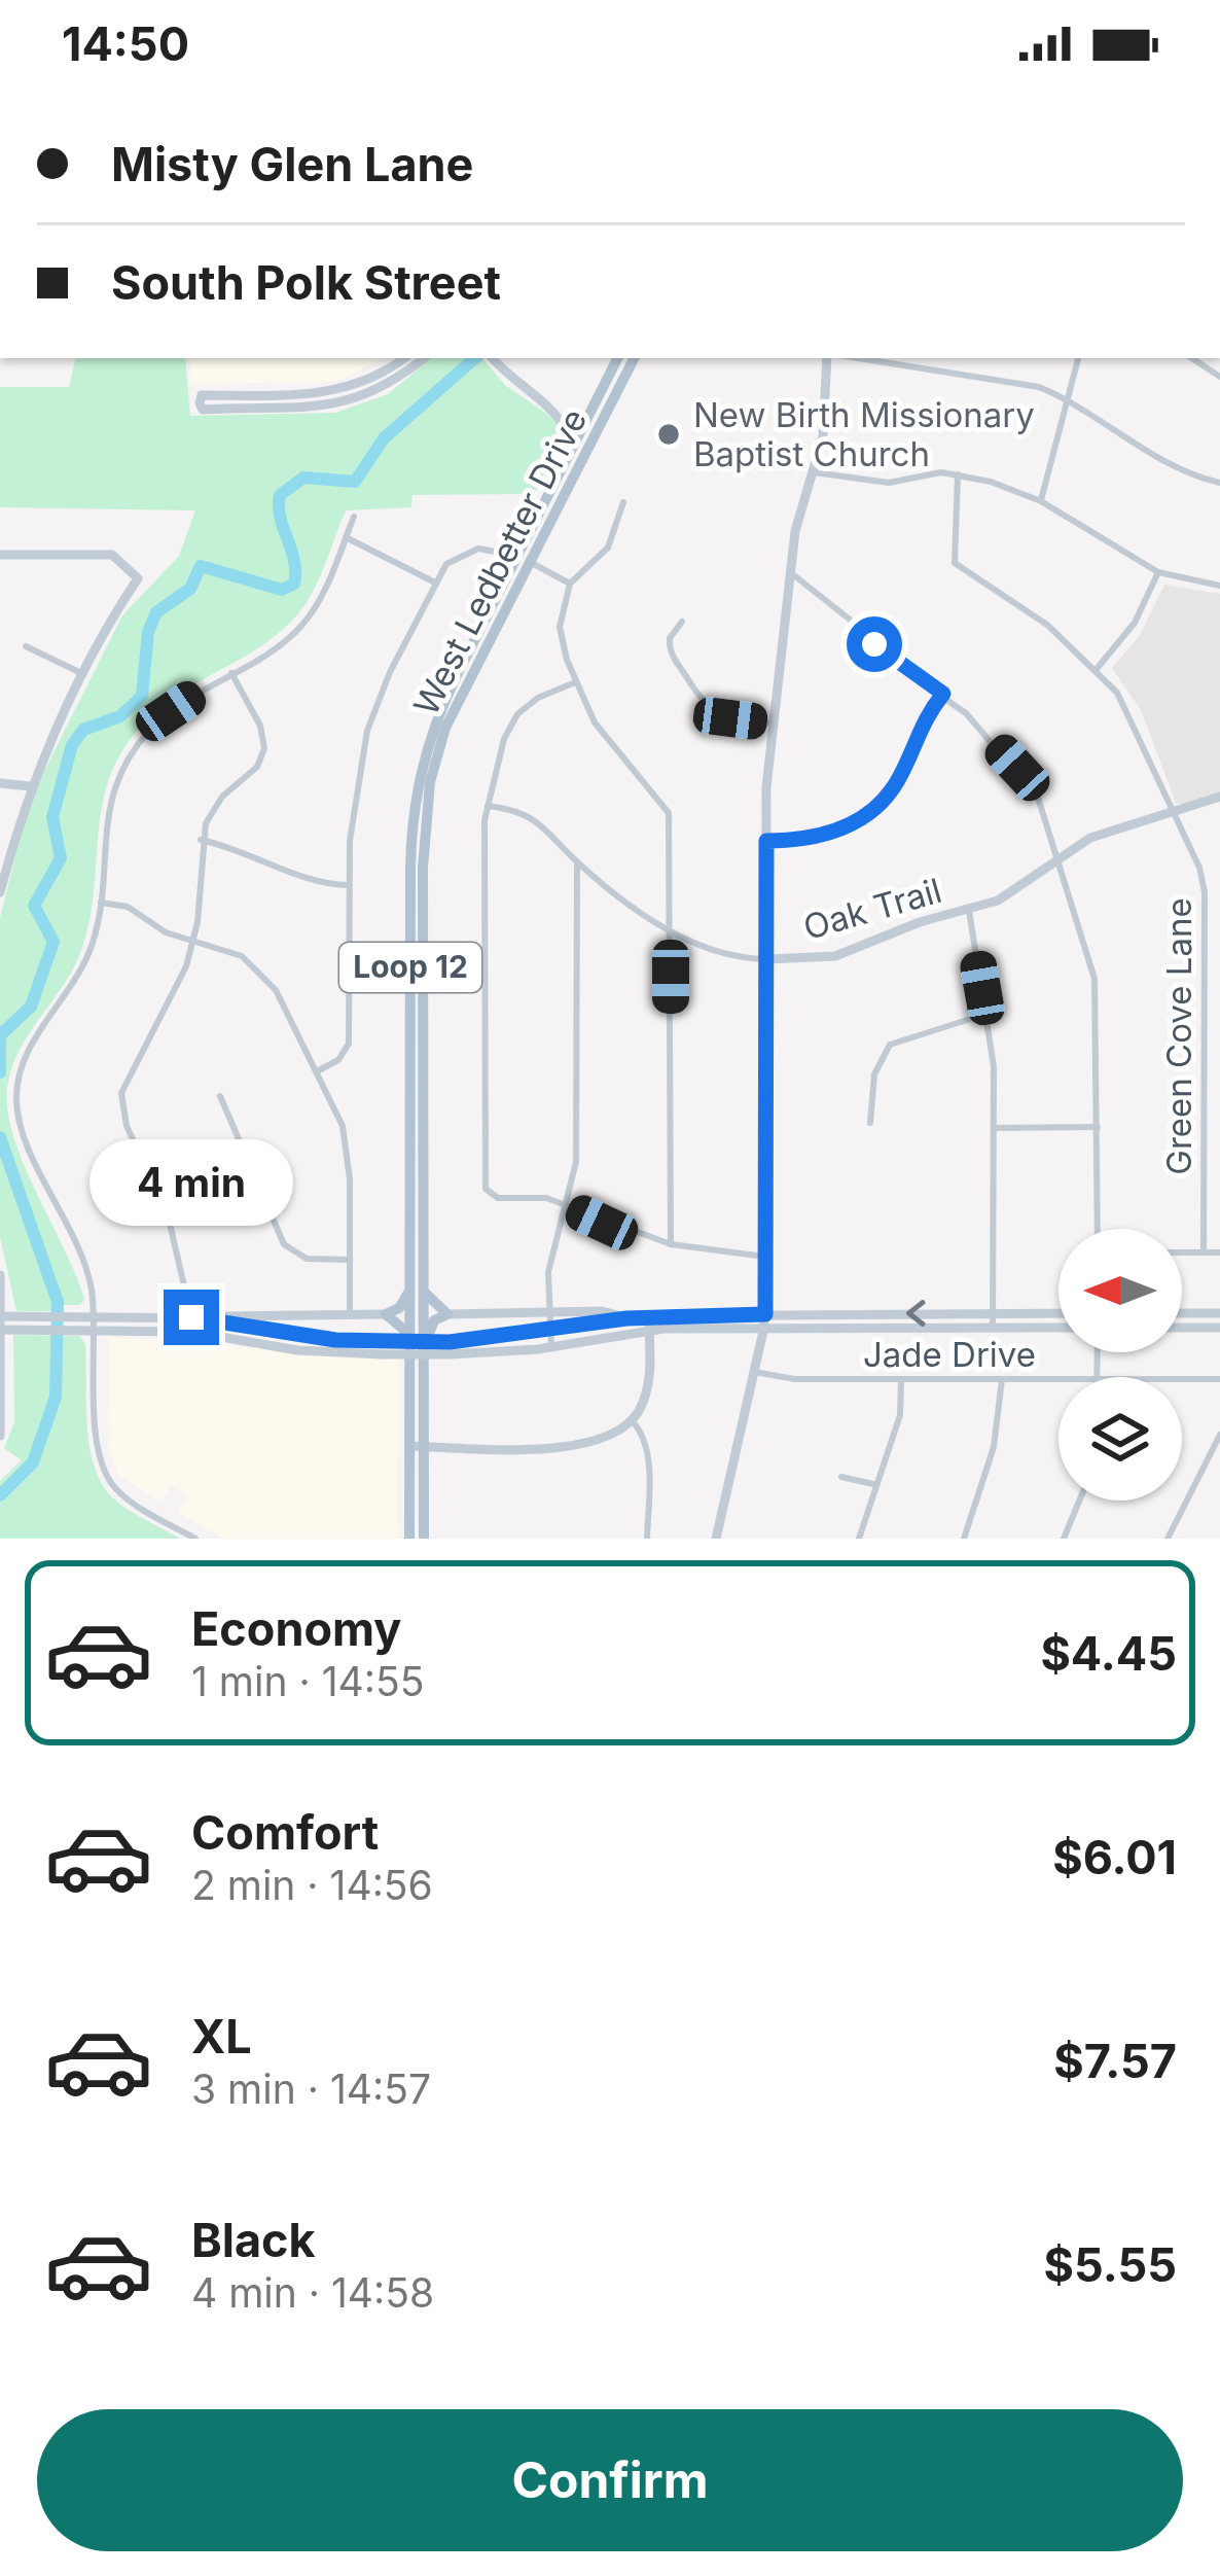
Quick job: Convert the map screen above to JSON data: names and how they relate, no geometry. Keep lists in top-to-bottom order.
{
  "streets": {
    "main road": ["West Ledbetter Drive", "Oak Trail", "Loop 12"],
    "street": ["Green Cove Lane", "Jade Drive"]
  },
  "crossings": [
    ["Oak Trail", "Green Cove Lane"]
  ],
  "places": ["New Birth Missionary Baptist Church"],
  "north": "left",
  "page": {
    "status": "14:50",
    "banner": ["Misty Glen Lane", "South Polk Street"],
    "bubble": "4 min",
    "list": [
      {
        "name": "Economy",
        "note": "1 min · 14:55",
        "value": "$4.45"
      },
      {
        "name": "Comfort",
        "note": "2 min · 14:56",
        "value": "$6.01"
      },
      {
        "name": "XL",
        "note": "3 min · 14:57",
        "value": "$7.57"
      },
      {
        "name": "Black",
        "note": "4 min · 14:58",
        "value": "$5.55"
      }
    ],
    "buttons": "Confirm"
  }
}
